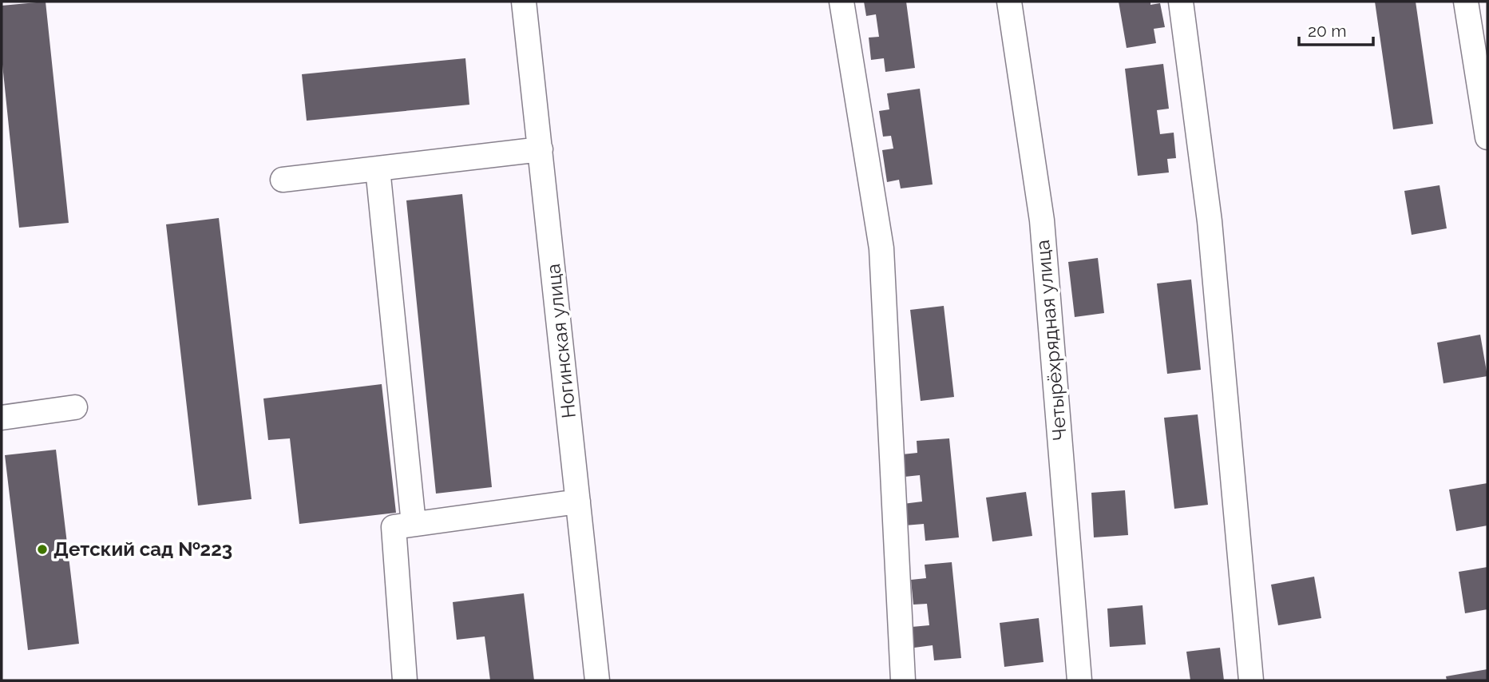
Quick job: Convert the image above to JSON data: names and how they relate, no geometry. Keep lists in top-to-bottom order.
{
  "streets": {
    "street": ["Четырёхрядная улица", "Ногинская улица"]
  },
  "places": ["Детский сад №223"],
  "scale_bar": "20 m"
}
